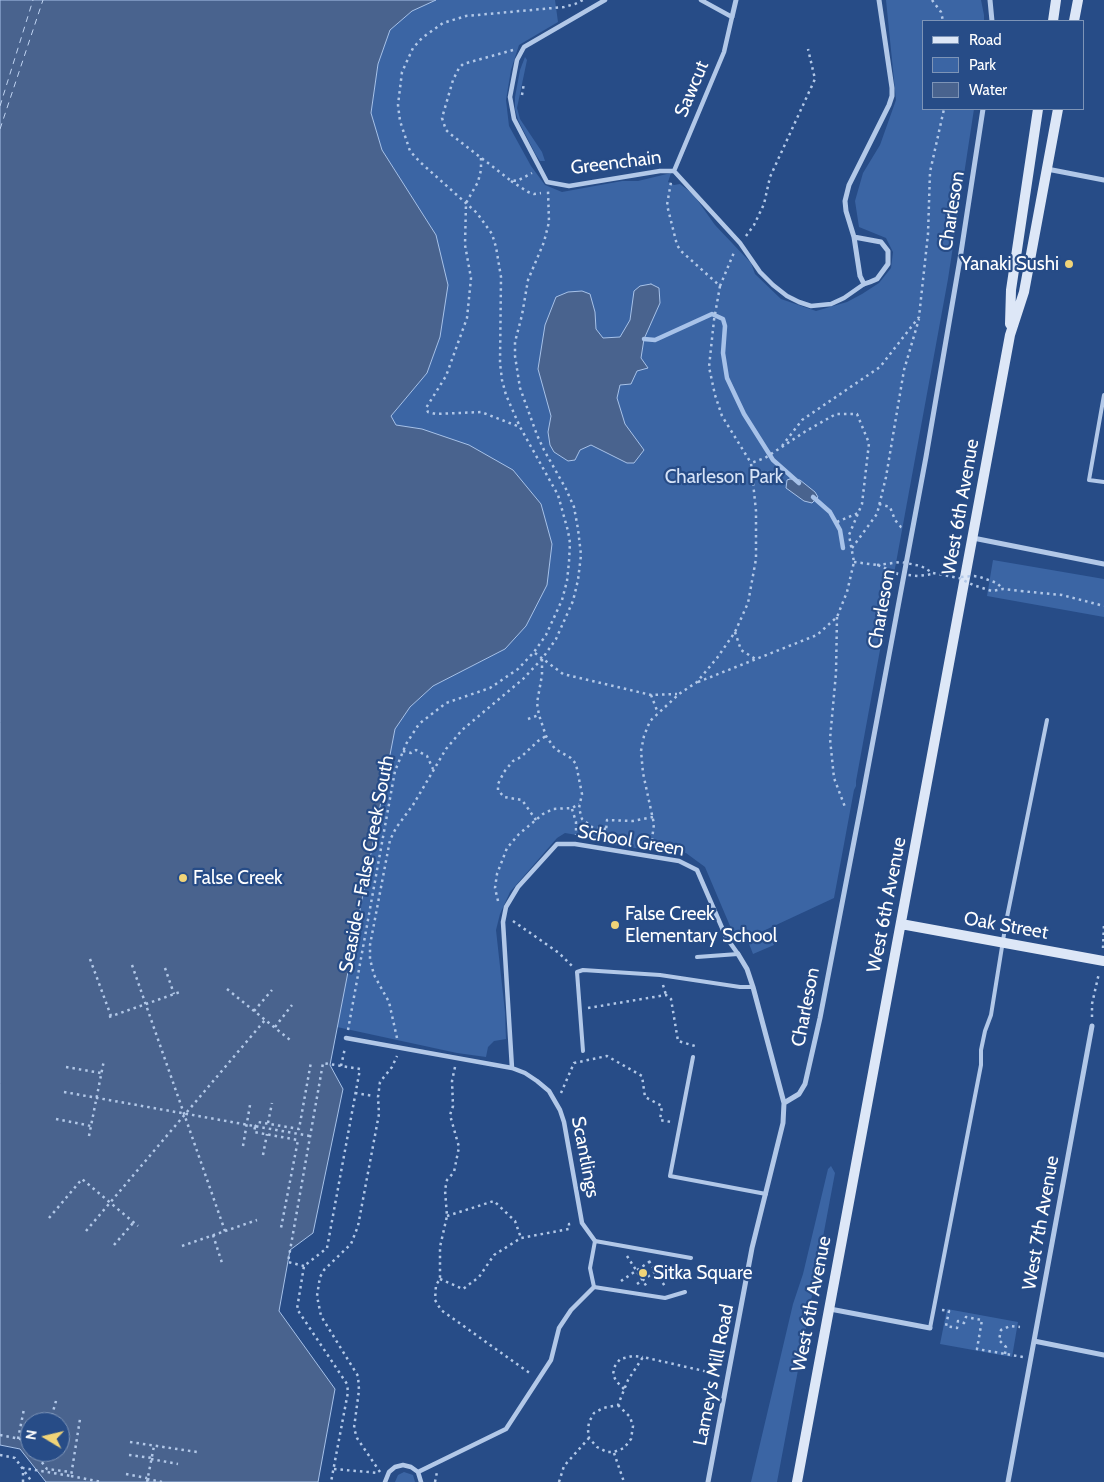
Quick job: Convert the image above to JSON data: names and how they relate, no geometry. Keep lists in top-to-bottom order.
{
  "streets": {
    "main road": ["West 6th Avenue", "Oak Street"],
    "street": [
      "Sawcut",
      "Greenchain",
      "Charleson",
      "School Green",
      "Scantlings",
      "West 7th Avenue",
      "Lamey's Mill Road"
    ],
    "path": ["Seaside - False Creek South"]
  },
  "crossings": [
    ["Sawcut", "Greenchain"],
    ["Charleson", "Lamey's Mill Road"],
    ["West 6th Avenue", "Oak Street"],
    ["School Green", "Scantlings"],
    ["School Green", "Lamey's Mill Road"],
    ["Seaside - False Creek South", "Scantlings"]
  ],
  "parks": ["Charleson Park"],
  "places": [
    "Yanaki Sushi",
    "False Creek",
    "False Creek Elementary School",
    "Sitka Square"
  ],
  "legend": ["Road", "Park", "Water"],
  "north": "left"
}
